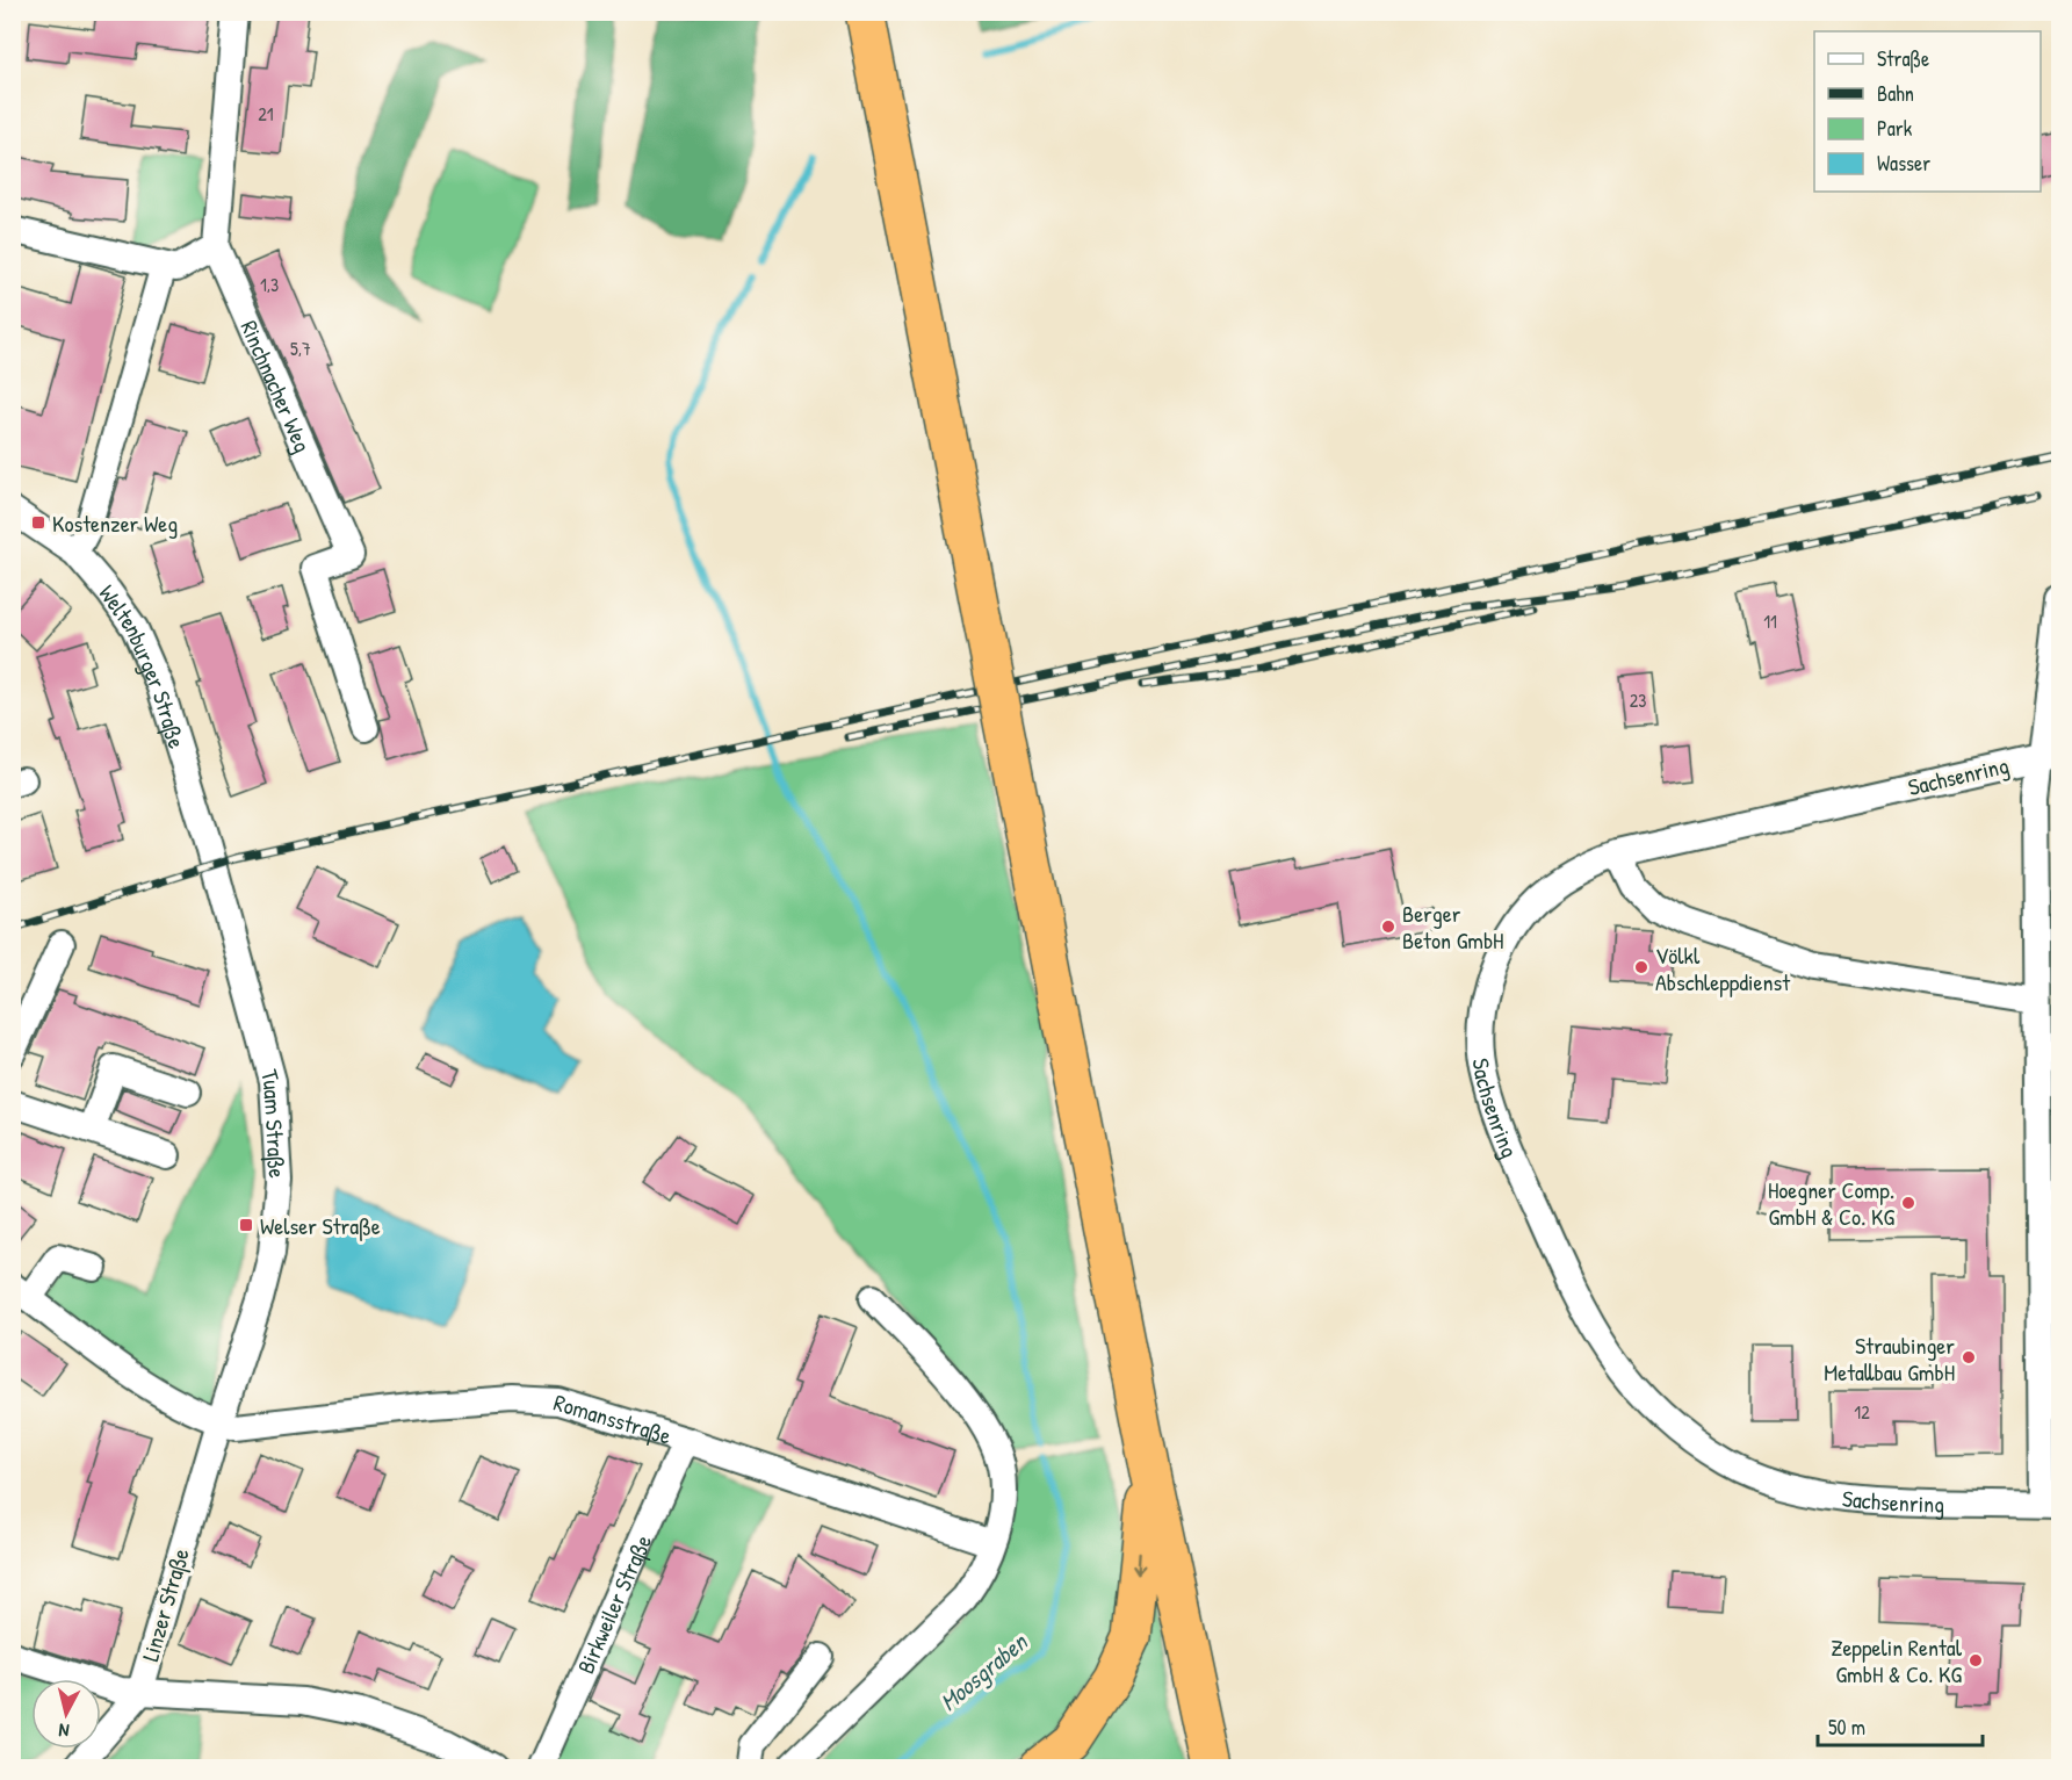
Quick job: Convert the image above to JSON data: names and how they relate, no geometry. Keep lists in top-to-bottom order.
{
  "streets": {
    "street": [
      "Rinchnacher Weg",
      "Weltenburger Straße",
      "Sachsenring",
      "Tuam Straße",
      "Romansstraße",
      "Birkweiler Straße",
      "Linzer Straße"
    ]
  },
  "crossings": [
    ["Weltenburger Straße", "Tuam Straße"],
    ["Tuam Straße", "Romansstraße"],
    ["Tuam Straße", "Linzer Straße"],
    ["Romansstraße", "Birkweiler Straße"],
    ["Romansstraße", "Linzer Straße"]
  ],
  "water": ["Moosgraben"],
  "places": {
    "transit": ["Kostenzer Weg", "Welser Straße"],
    "other": [
      "Berger Beton GmbH",
      "Völkl Abschleppdienst",
      "Hoegner Comp. GmbH & Co. KG",
      "Straubinger Metallbau GmbH",
      "Zeppelin Rental GmbH & Co. KG"
    ]
  },
  "house_numbers": [
    "21",
    "1,3",
    "5,7",
    "11",
    "23",
    "12"
  ],
  "legend": [
    "Straße",
    "Bahn",
    "Park",
    "Wasser"
  ],
  "scale_bar": "50 m",
  "north": "bottom"
}
